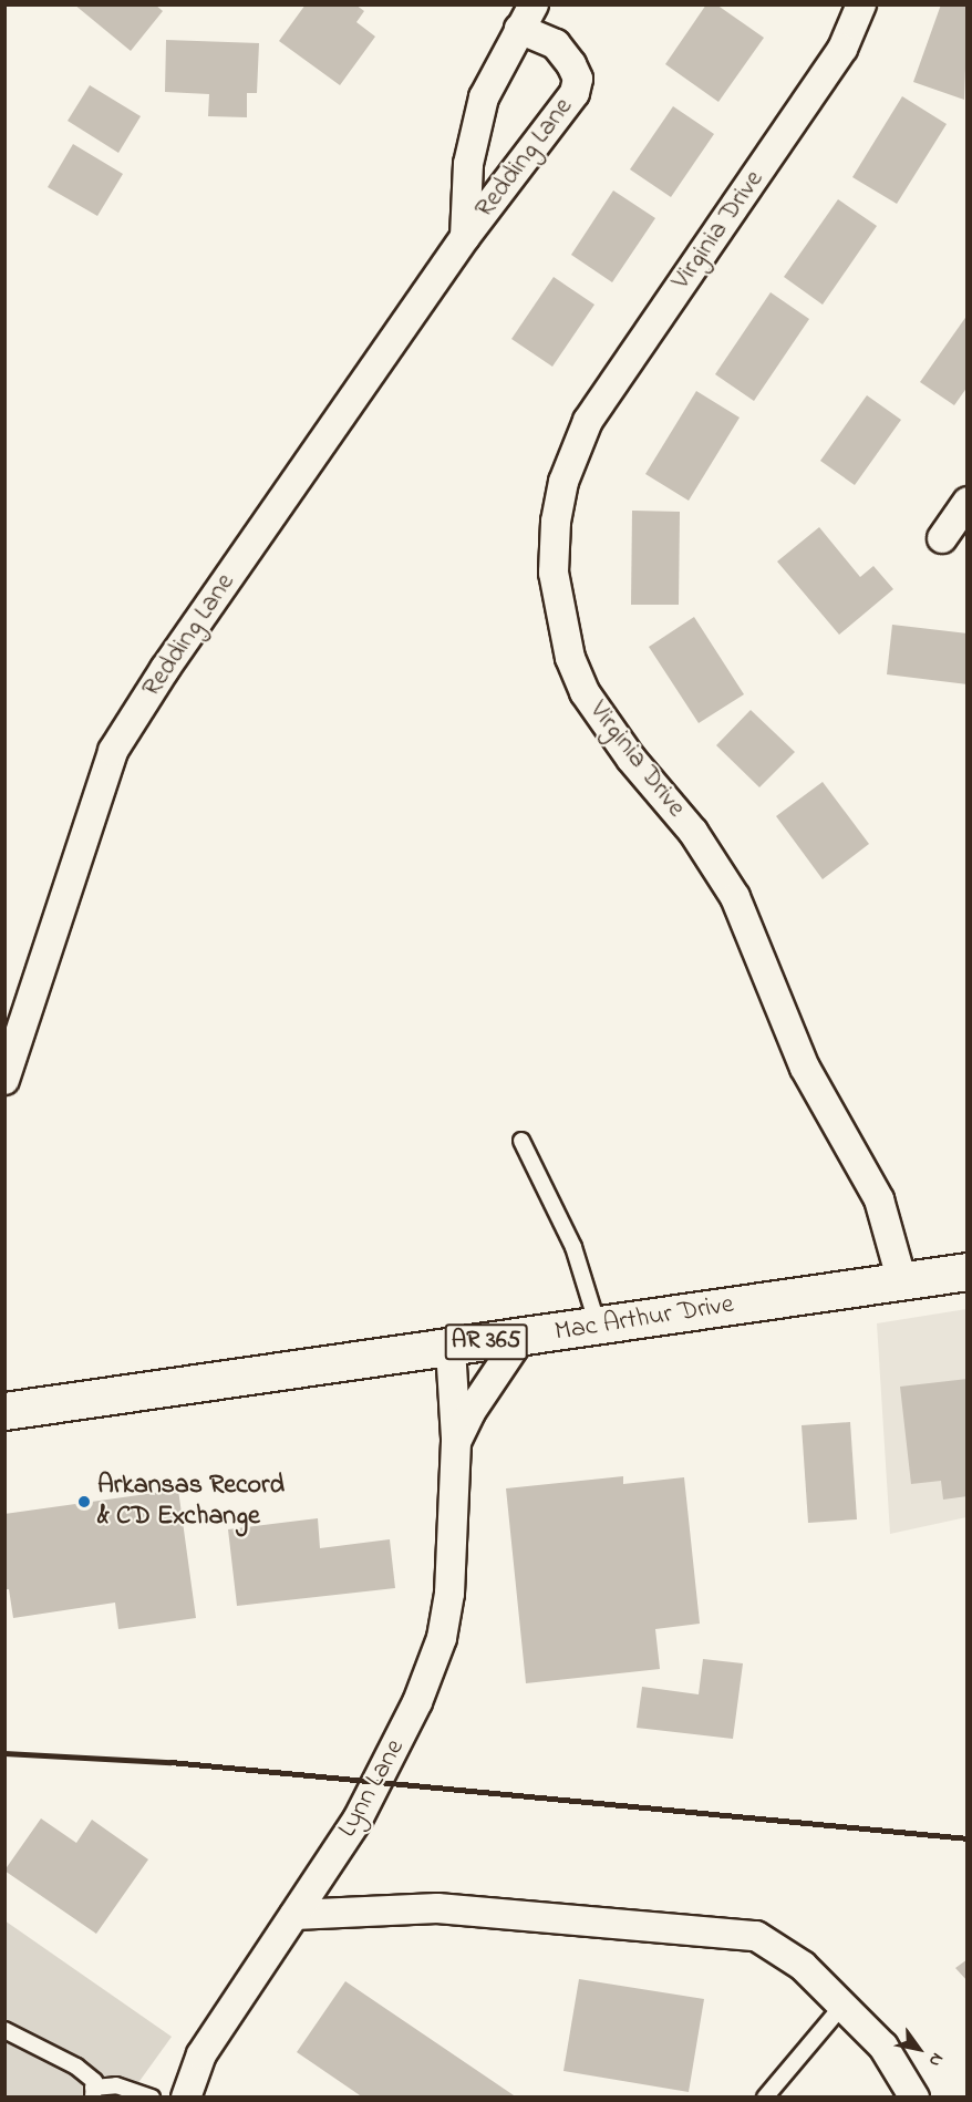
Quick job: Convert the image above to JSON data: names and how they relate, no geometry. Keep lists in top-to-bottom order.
{
  "streets": {
    "main road": ["Mac Arthur Drive", "AR 365"],
    "street": ["Redding Lane", "Virginia Drive", "Lynn Lane"]
  },
  "crossings": [
    ["Virginia Drive", "Mac Arthur Drive"],
    ["Mac Arthur Drive", "Lynn Lane"]
  ],
  "places": ["Arkansas Record & CD Exchange"],
  "north": "bottom right"
}
